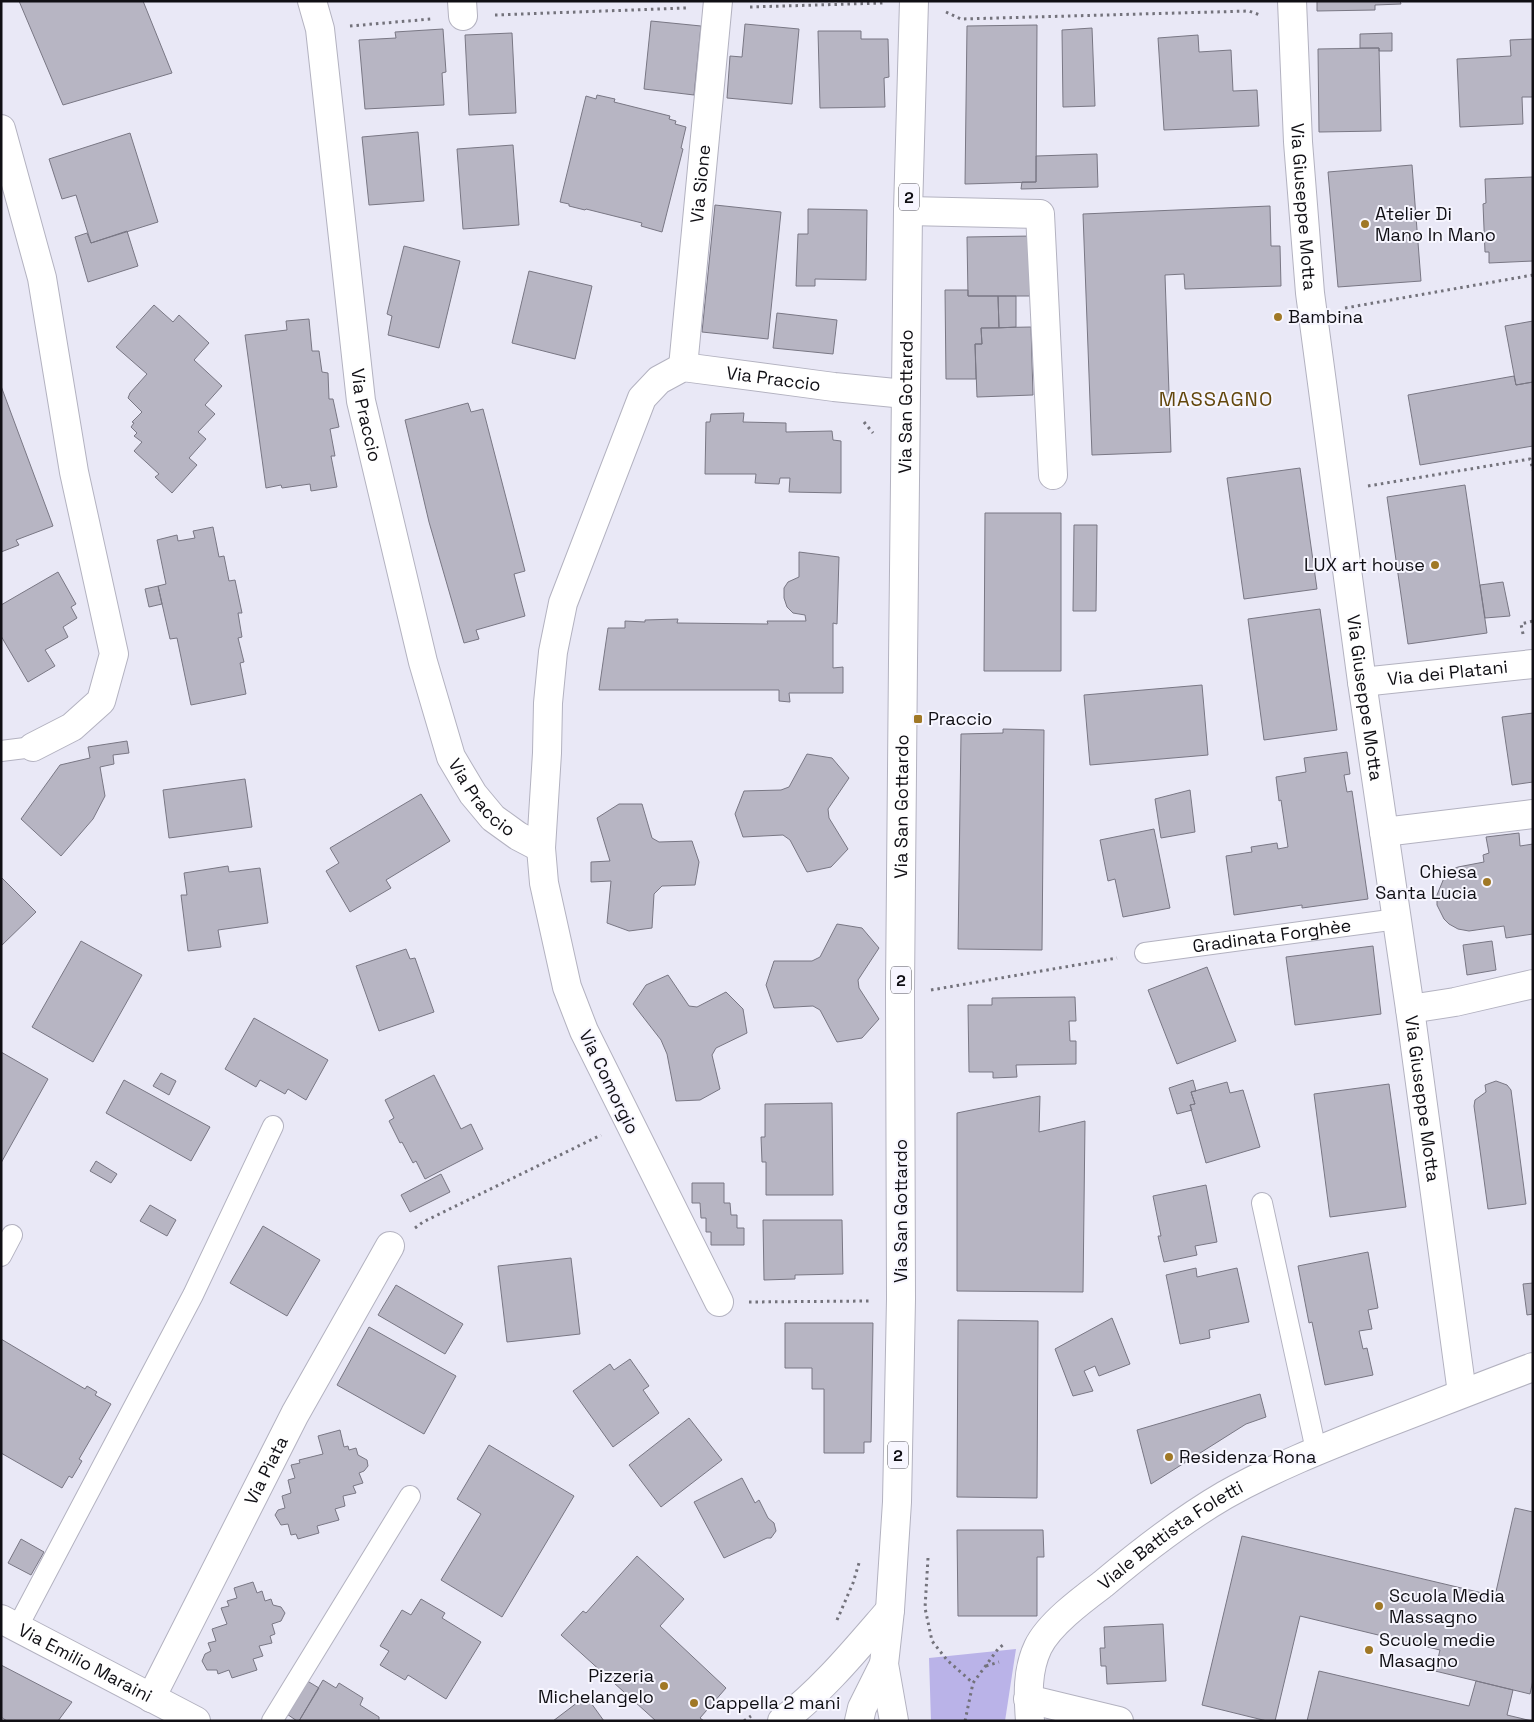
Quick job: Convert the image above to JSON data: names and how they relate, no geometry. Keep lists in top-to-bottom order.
{
  "streets": {
    "street": [
      "Via Sione",
      "2",
      "Via Giuseppe Motta",
      "Via Praccio",
      "Via San Gottardo",
      "Via dei Platani",
      "Via Comorgio",
      "Via Piata",
      "Viale Battista Foletti",
      "Via Emilio Maraini"
    ],
    "lane": ["Gradinata Forghèe"]
  },
  "crossings": [
    ["Via Sione", "Via Praccio"],
    ["Via Giuseppe Motta", "Via dei Platani"],
    ["Via Giuseppe Motta", "Gradinata Forghèe"],
    ["Via Giuseppe Motta", "Viale Battista Foletti"],
    ["Via Praccio", "Via San Gottardo"],
    ["Via Praccio", "Via Comorgio"],
    ["Via Piata", "Via Emilio Maraini"]
  ],
  "districts": ["MASSAGNO"],
  "places": {
    "other": [
      "Atelier Di Mano In Mano",
      "Bambina",
      "LUX art house",
      "Chiesa Santa Lucia",
      "Residenza Rona",
      "Scuola Media Massagno",
      "Scuole medie Masagno",
      "Pizzeria Michelangelo",
      "Cappella 2 mani"
    ],
    "transit": ["Praccio"]
  }
}
